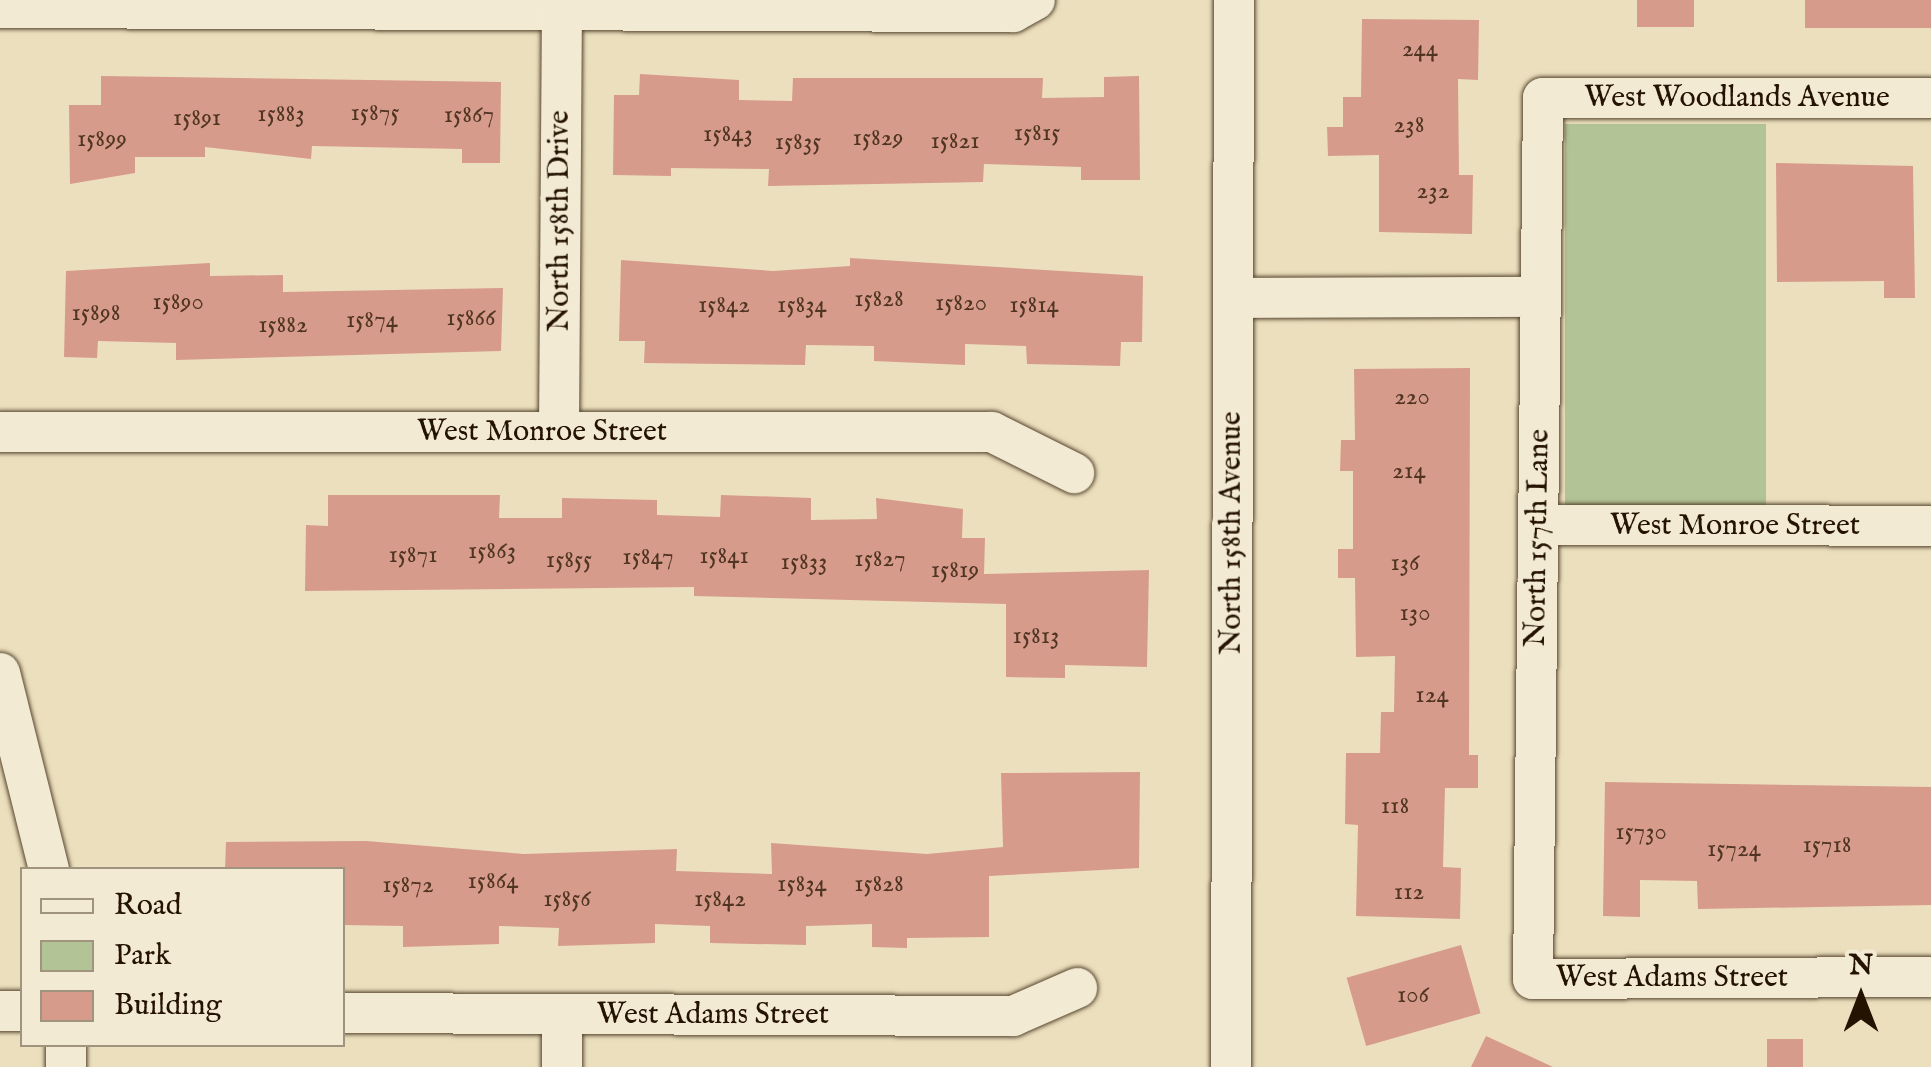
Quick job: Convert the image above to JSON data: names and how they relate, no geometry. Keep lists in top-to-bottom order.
{
  "streets": {
    "street": [
      "West Woodlands Avenue",
      "North 158th Drive",
      "West Monroe Street",
      "North 158th Avenue",
      "North 157th Lane",
      "West Adams Street"
    ]
  },
  "crossings": [
    ["West Woodlands Avenue", "North 157th Lane"],
    ["North 158th Drive", "West Monroe Street"],
    ["West Monroe Street", "North 157th Lane"],
    ["North 157th Lane", "West Adams Street"]
  ],
  "house_numbers": [
    "244",
    "15875",
    "15883",
    "15867",
    "15891",
    "238",
    "15815",
    "15843",
    "15829",
    "15899",
    "15821",
    "15835",
    "232",
    "15828",
    "15890",
    "15820",
    "15842",
    "15834",
    "15814",
    "15898",
    "15866",
    "15874",
    "15882",
    "220",
    "214",
    "15863",
    "15871",
    "15841",
    "15847",
    "15827",
    "15855",
    "15833",
    "136",
    "15819",
    "130",
    "15813",
    "124",
    "118",
    "15730",
    "15718",
    "15724",
    "15864",
    "15834",
    "15828",
    "15872",
    "112",
    "15856",
    "15842",
    "106"
  ],
  "legend": ["Road", "Park", "Building"],
  "north": "top"
}
